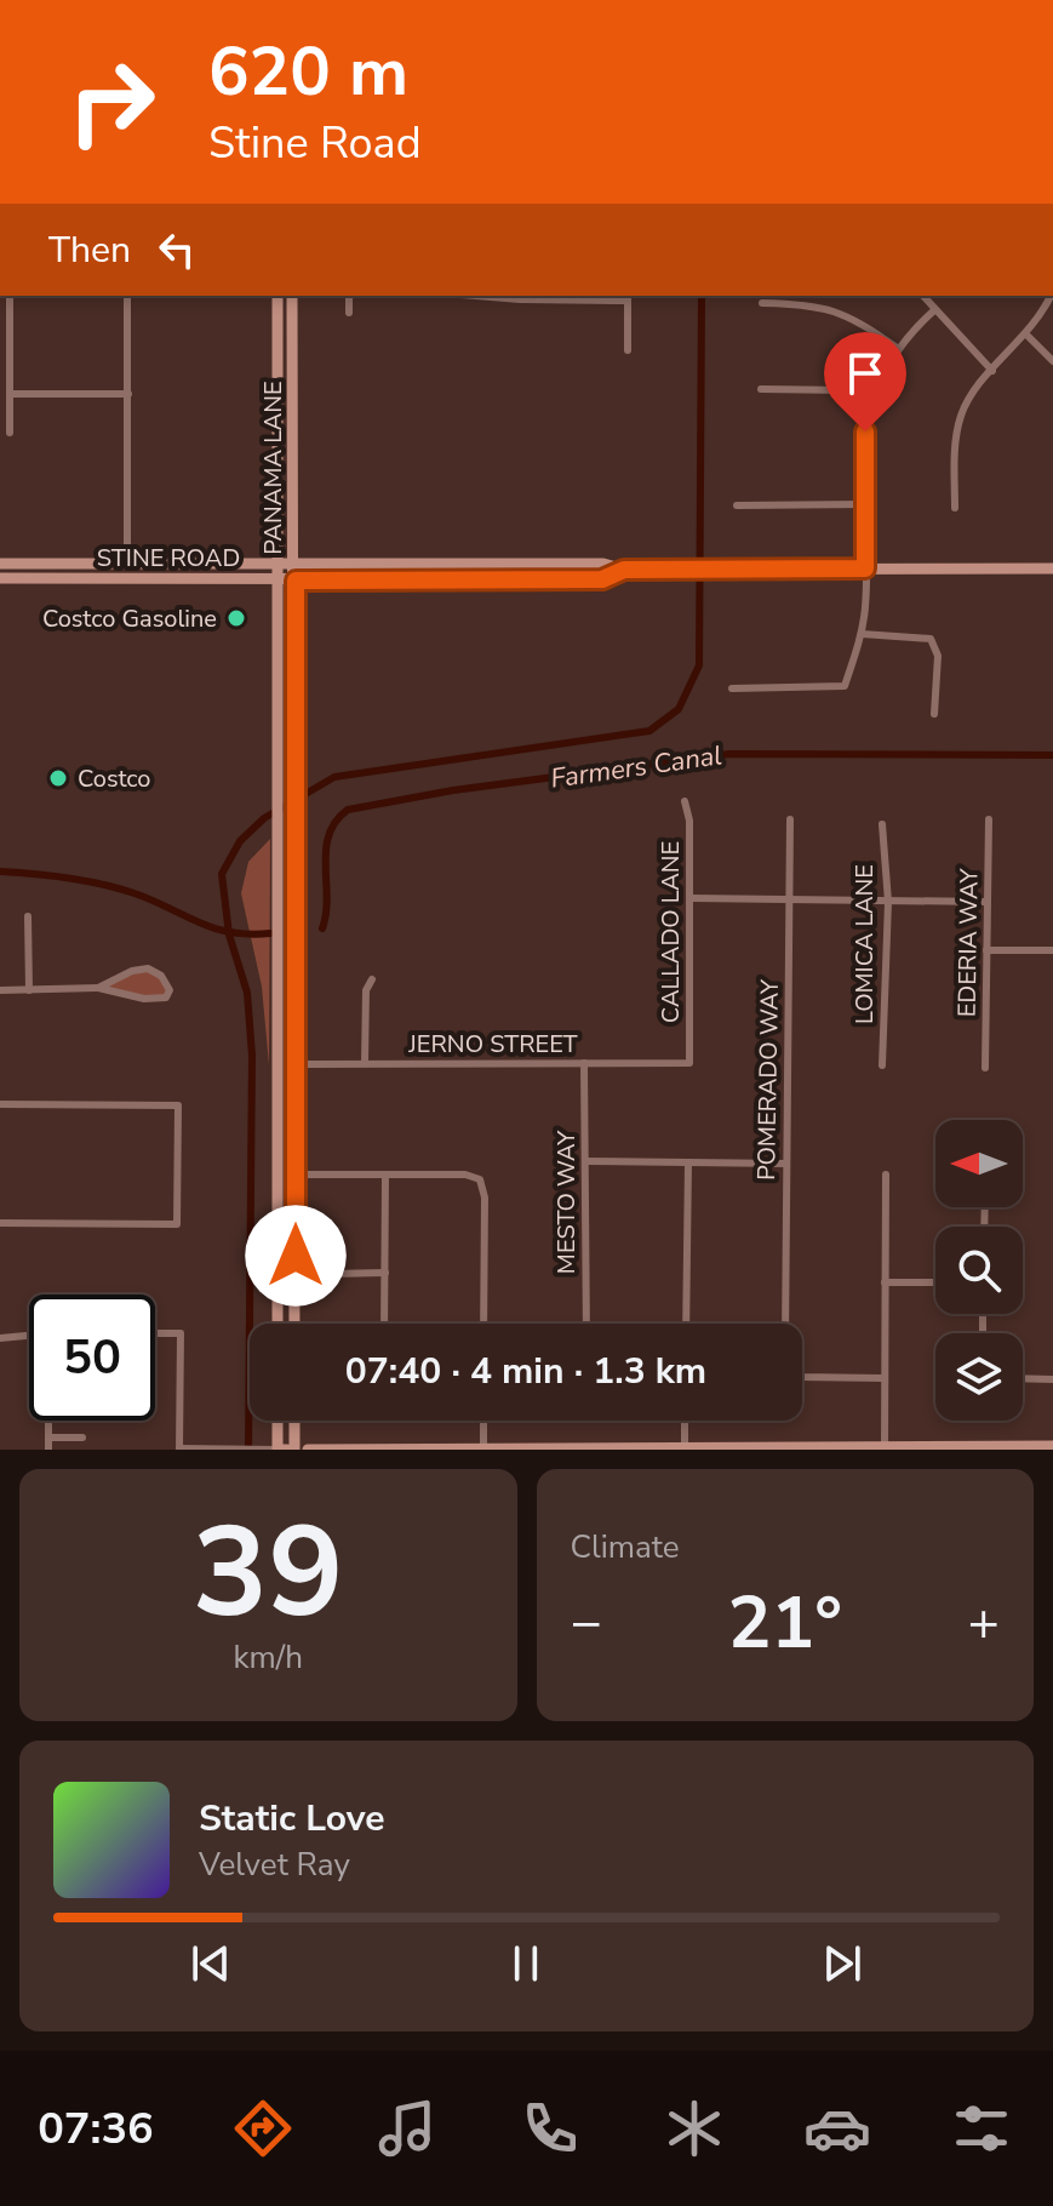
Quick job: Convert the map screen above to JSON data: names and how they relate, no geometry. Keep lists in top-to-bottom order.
{
  "streets": {
    "main road": ["PANAMA LANE", "STINE ROAD"],
    "street": [
      "CALLADO LANE",
      "EDERIA WAY",
      "LOMICA LANE",
      "JERNO STREET",
      "POMERADO WAY",
      "MESTO WAY"
    ]
  },
  "crossings": [
    ["PANAMA LANE", "STINE ROAD"],
    ["PANAMA LANE", "JERNO STREET"],
    ["CALLADO LANE", "JERNO STREET"],
    ["JERNO STREET", "MESTO WAY"]
  ],
  "water": ["Farmers Canal"],
  "places": ["Costco Gasoline", "Costco"],
  "north": "left",
  "page": {
    "turn": ["620 m", "Stine Road"],
    "then": "Then",
    "limit": "50",
    "trip": "07:40 · 4 min · 1.3 km",
    "tile": [
      ["39", "km/h"],
      "Climate"
    ],
    "heat": ["−", "21°", "+"],
    "song": ["Static Love", "Velvet Ray"],
    "tabs": "07:36"
  }
}
